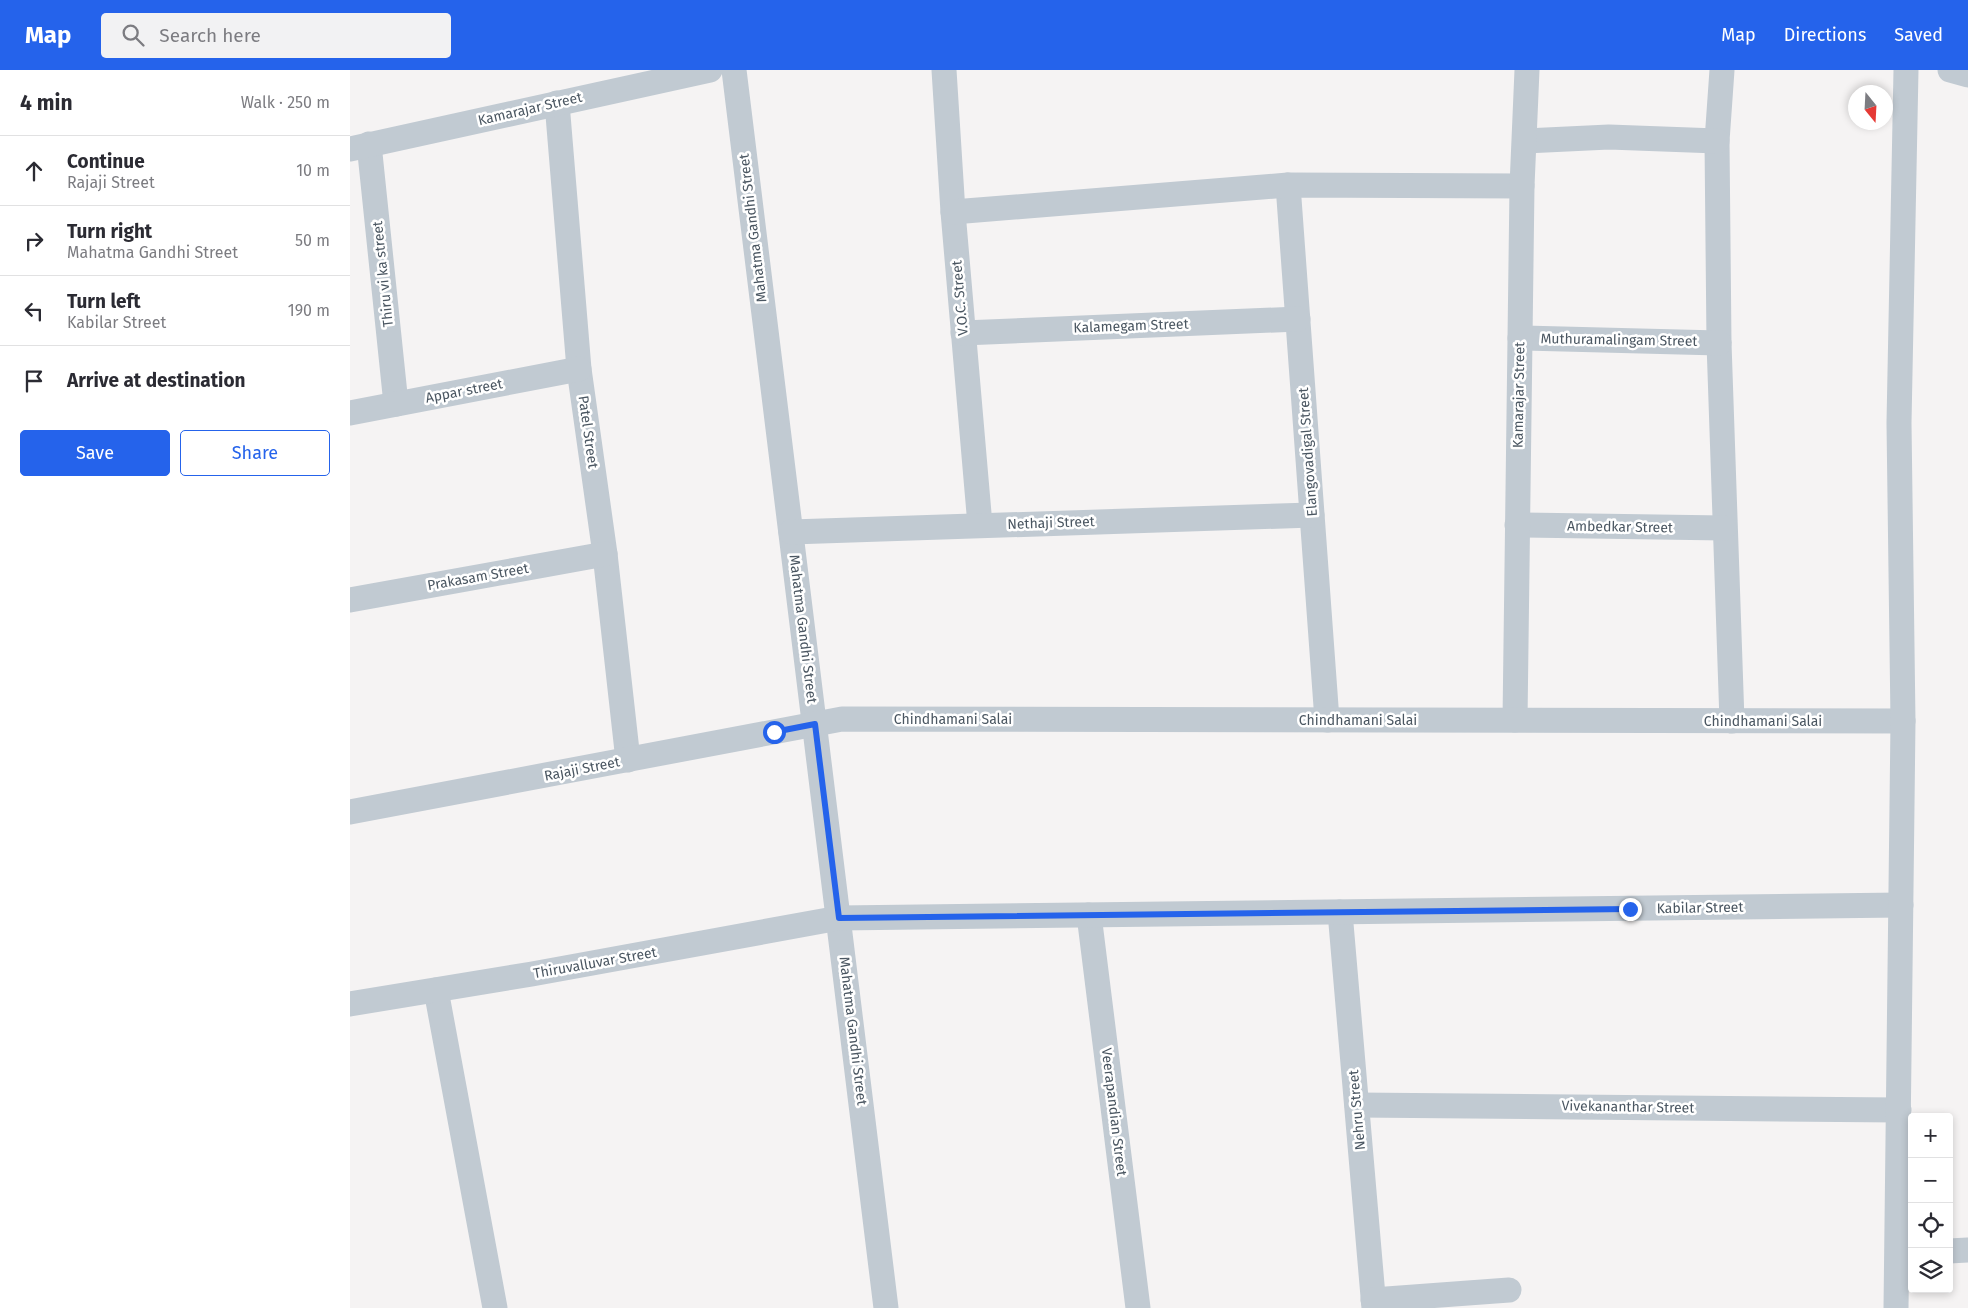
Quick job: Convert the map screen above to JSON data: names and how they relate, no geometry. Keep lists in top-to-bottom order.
{
  "streets": {
    "street": [
      "Kamarajar Street",
      "Mahatma Gandhi Street",
      "Thiru vi ka street",
      "V.O.C. Street",
      "Kalamegam Street",
      "Muthuramalingam Street",
      "Appar street",
      "Patel Street",
      "Elangovadigal Street",
      "Nethaji Street",
      "Ambedkar Street",
      "Prakasam Street",
      "Chindhamani Salai",
      "Rajaji Street",
      "Kabilar Street",
      "Thiruvalluvar Street",
      "Vivekananthar Street",
      "Nehru Street",
      "Veerapandian Street"
    ]
  },
  "crossings": [
    ["Kamarajar Street", "Thiru vi ka street"],
    ["Kamarajar Street", "Muthuramalingam Street"],
    ["Kamarajar Street", "Patel Street"],
    ["Kamarajar Street", "Ambedkar Street"],
    ["Kamarajar Street", "Chindhamani Salai"],
    ["Mahatma Gandhi Street", "Nethaji Street"],
    ["Mahatma Gandhi Street", "Chindhamani Salai"],
    ["Mahatma Gandhi Street", "Rajaji Street"],
    ["Mahatma Gandhi Street", "Kabilar Street"],
    ["Mahatma Gandhi Street", "Thiruvalluvar Street"],
    ["Thiru vi ka street", "Appar street"],
    ["V.O.C. Street", "Kalamegam Street"],
    ["V.O.C. Street", "Nethaji Street"],
    ["Kalamegam Street", "Elangovadigal Street"],
    ["Appar street", "Patel Street"],
    ["Patel Street", "Prakasam Street"],
    ["Patel Street", "Rajaji Street"],
    ["Elangovadigal Street", "Nethaji Street"],
    ["Elangovadigal Street", "Chindhamani Salai"],
    ["Chindhamani Salai", "Rajaji Street"],
    ["Kabilar Street", "Thiruvalluvar Street"],
    ["Kabilar Street", "Nehru Street"],
    ["Kabilar Street", "Veerapandian Street"],
    ["Vivekananthar Street", "Nehru Street"]
  ],
  "north": "bottom",
  "page": {
    "header": "Map",
    "search": "Search here",
    "nav": ["Map", "Directions", "Saved"],
    "heading": ["4 min", "Walk · 250 m"],
    "list": [
      ["Continue", "Rajaji Street", "10 m"],
      ["Turn right", "Mahatma Gandhi Street", "50 m"],
      ["Turn left", "Kabilar Street", "190 m"],
      "Arrive at destination"
    ],
    "buttons": ["Save", "Share"],
    "map_buttons": ["+", "−"]
  }
}
